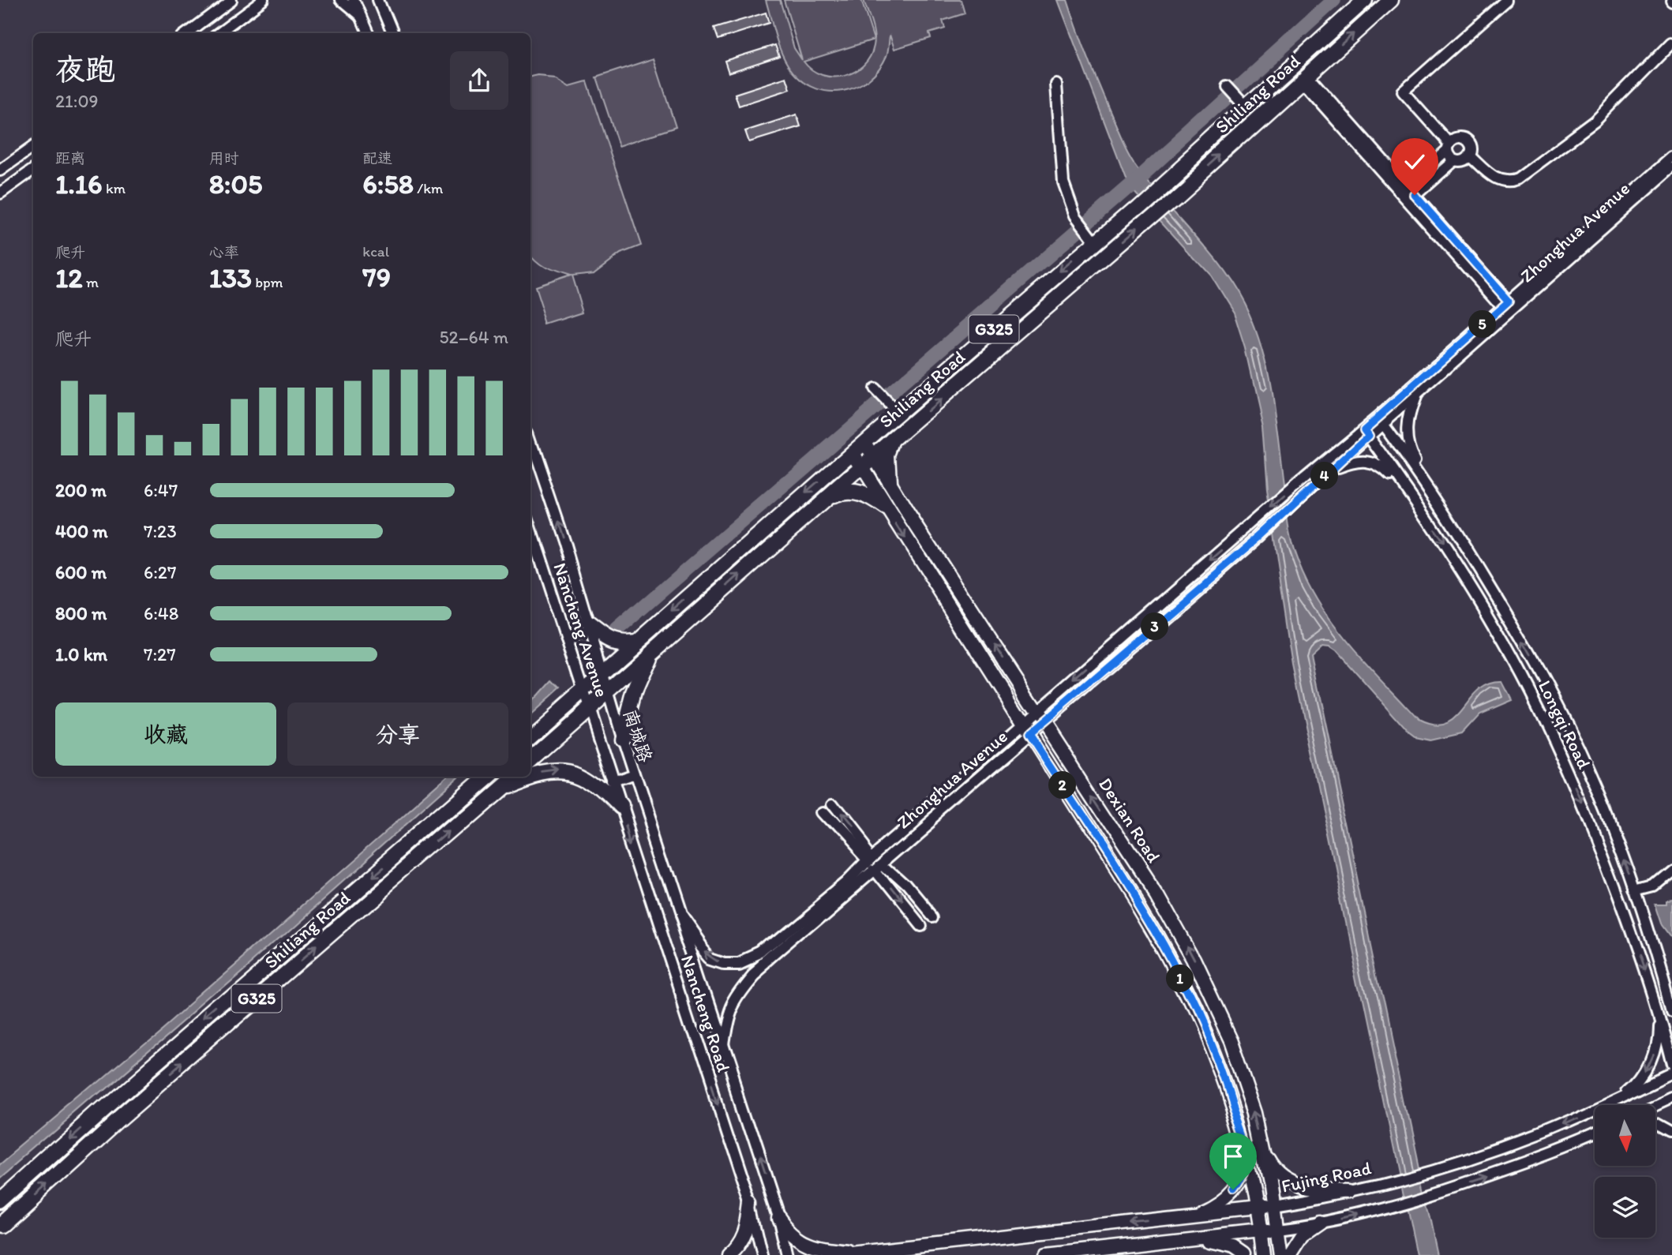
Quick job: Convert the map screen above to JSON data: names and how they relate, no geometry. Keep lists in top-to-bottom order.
{
  "streets": {
    "highway": ["Shiliang Road", "G325"],
    "main road": ["Dexian Road", "Fujing Road"],
    "street": [
      "Zhonghua Avenue",
      "Nancheng Avenue",
      "Longqi Road",
      "南城路",
      "Nancheng Road"
    ]
  },
  "crossings": [
    ["Shiliang Road", "Nancheng Avenue"],
    ["Shiliang Road", "南城路"],
    ["Shiliang Road", "Dexian Road"],
    ["Zhonghua Avenue", "Longqi Road"],
    ["Zhonghua Avenue", "南城路"],
    ["Zhonghua Avenue", "Dexian Road"],
    ["Zhonghua Avenue", "Nancheng Road"],
    ["Nancheng Avenue", "Nancheng Road"],
    ["南城路", "Nancheng Road"],
    ["Dexian Road", "Fujing Road"]
  ],
  "north": "bottom",
  "page": {
    "heading": ["夜跑", "21:09"],
    "stats": [
      ["距离", "1.16 km"],
      ["用时", "8:05"],
      ["配速", "6:58 /km"],
      ["爬升", "12 m"],
      ["心率", "133 bpm"],
      ["kcal", "79"]
    ],
    "pins": [
      "5",
      "4",
      "3",
      "2",
      "1"
    ],
    "chart": ["爬升", "52–64 m"],
    "list": [
      {
        "name": "200 m",
        "note": "6:47"
      },
      {
        "name": "400 m",
        "note": "7:23"
      },
      {
        "name": "600 m",
        "note": "6:27"
      },
      {
        "name": "800 m",
        "note": "6:48"
      },
      {
        "name": "1.0 km",
        "note": "7:27"
      }
    ],
    "buttons": ["收藏", "分享"]
  }
}
